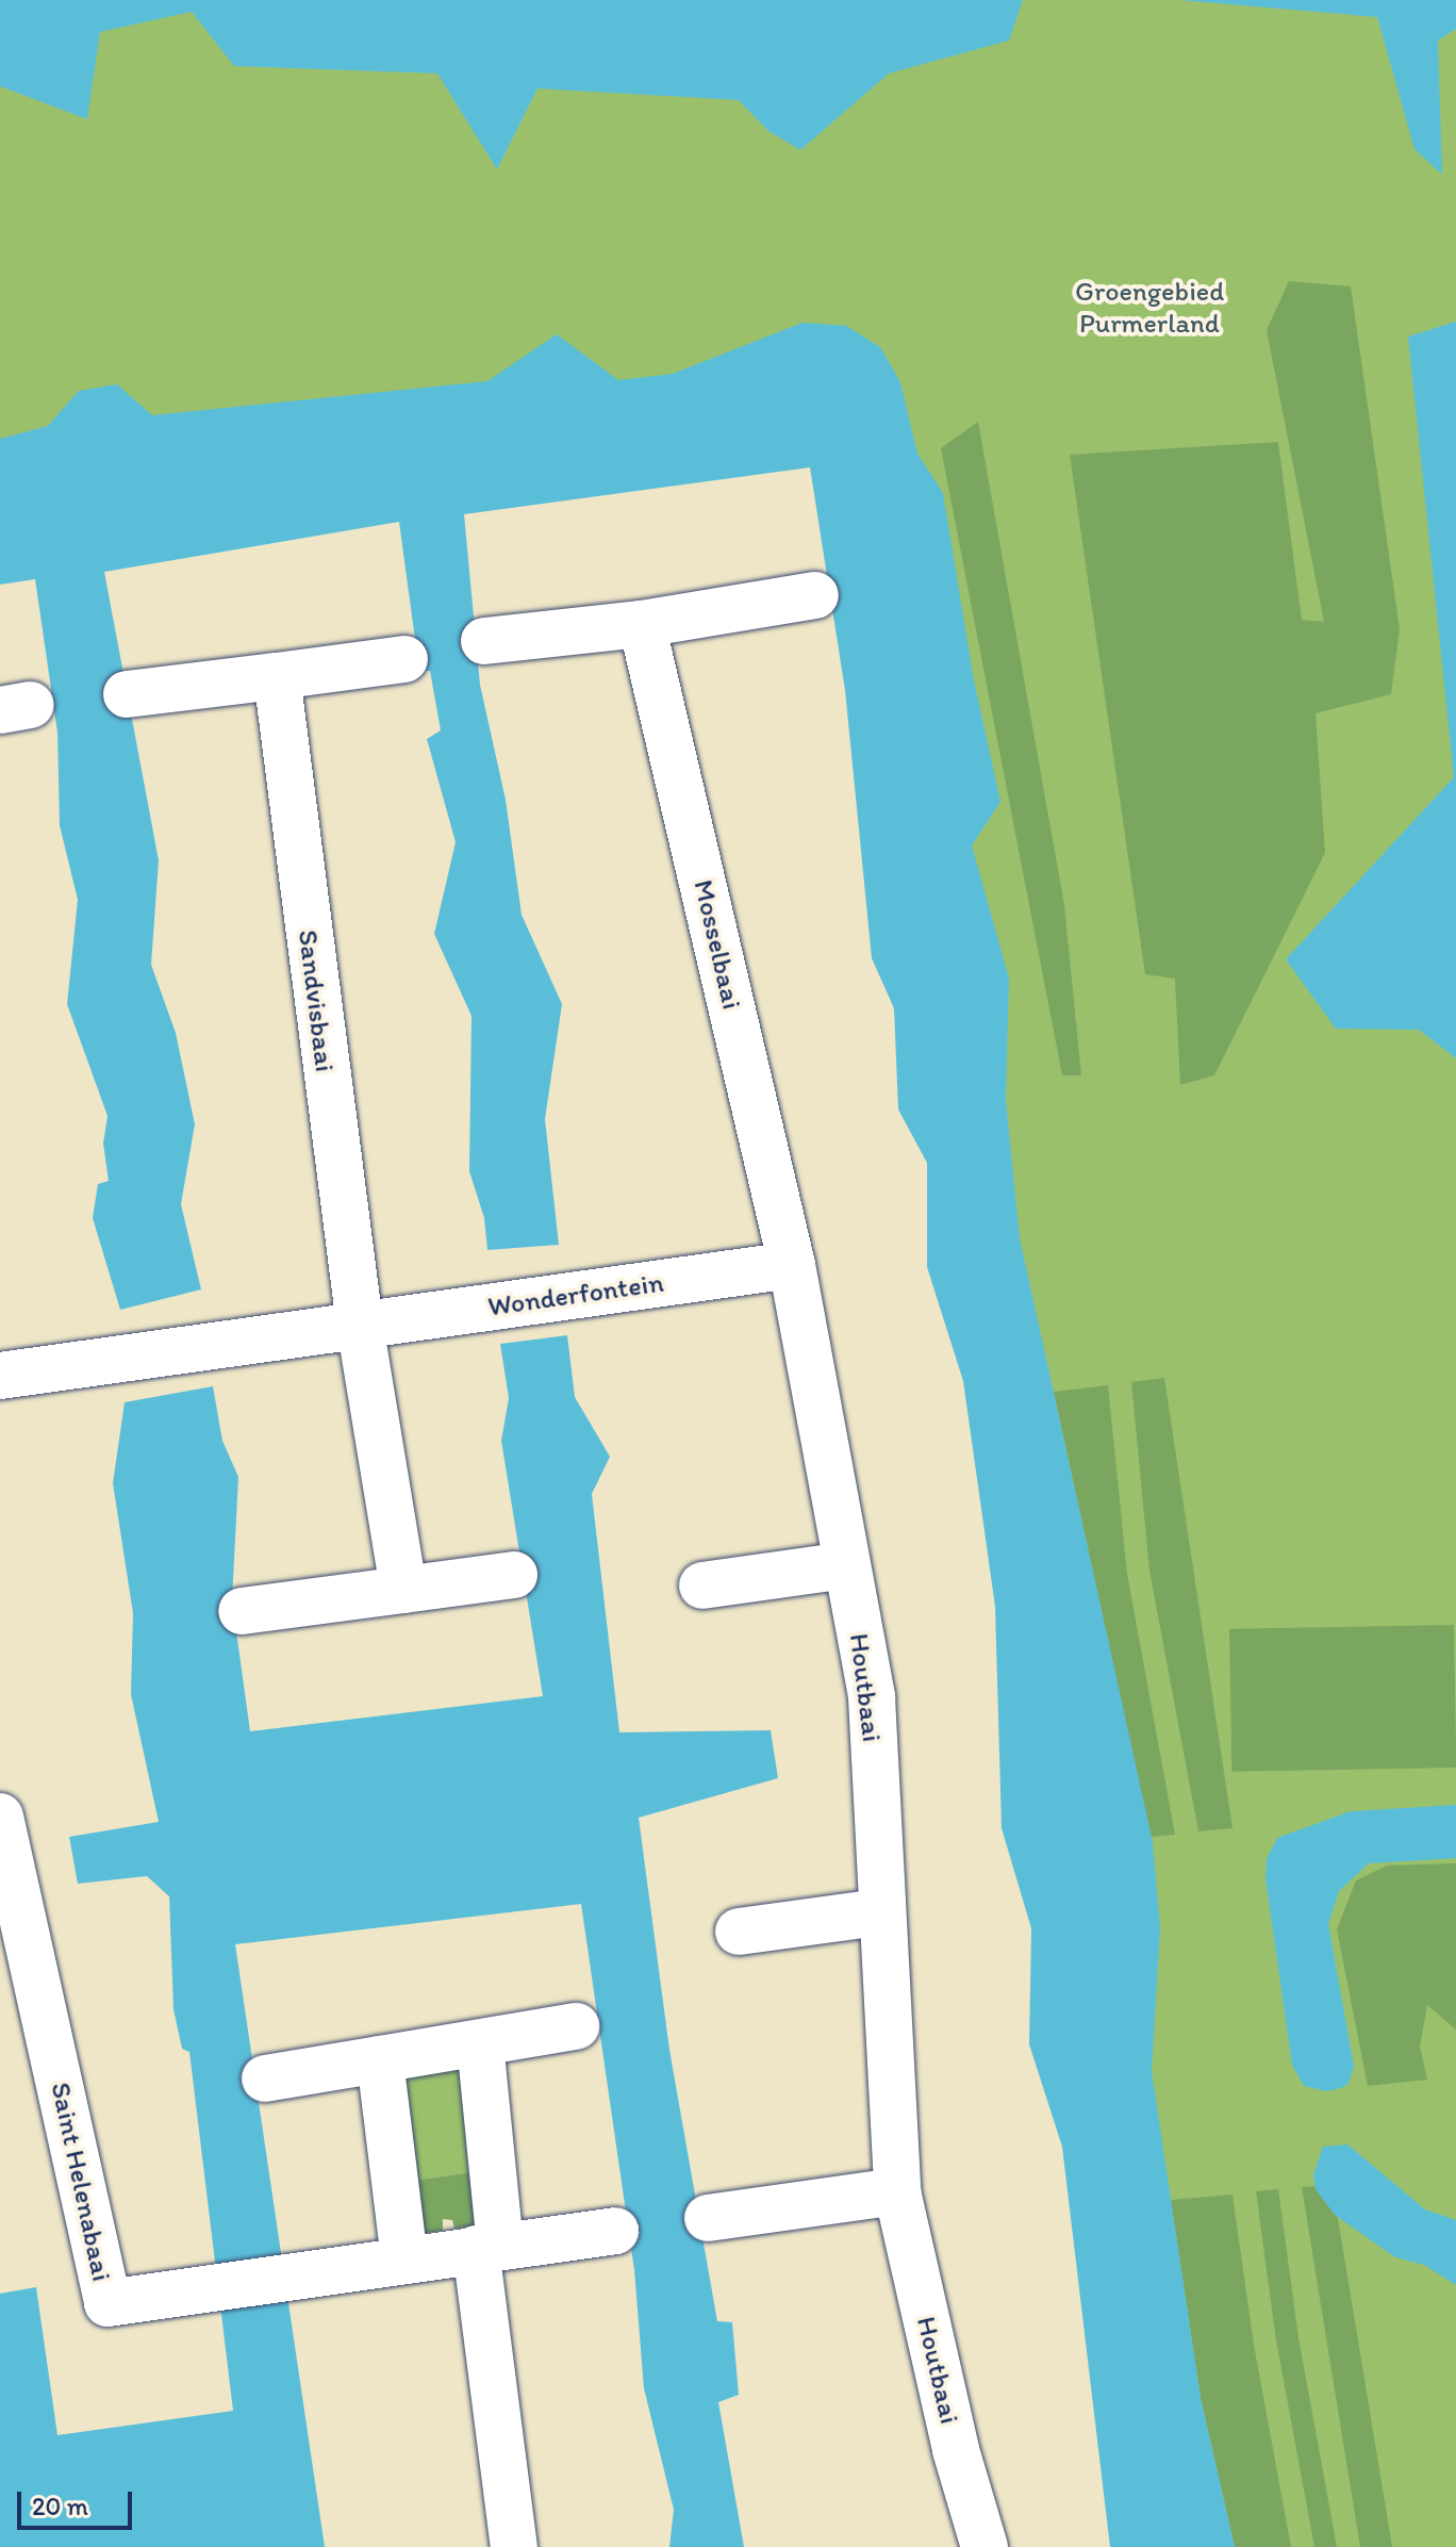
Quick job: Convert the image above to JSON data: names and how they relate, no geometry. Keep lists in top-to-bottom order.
{
  "streets": {
    "street": [
      "Mosselbaai",
      "Sandvisbaai",
      "Wonderfontein",
      "Houtbaai",
      "Saint Helenabaai"
    ]
  },
  "crossings": [
    ["Mosselbaai", "Wonderfontein"],
    ["Mosselbaai", "Houtbaai"],
    ["Sandvisbaai", "Wonderfontein"],
    ["Wonderfontein", "Houtbaai"]
  ],
  "parks": ["Groengebied Purmerland"],
  "scale_bar": "20 m"
}
